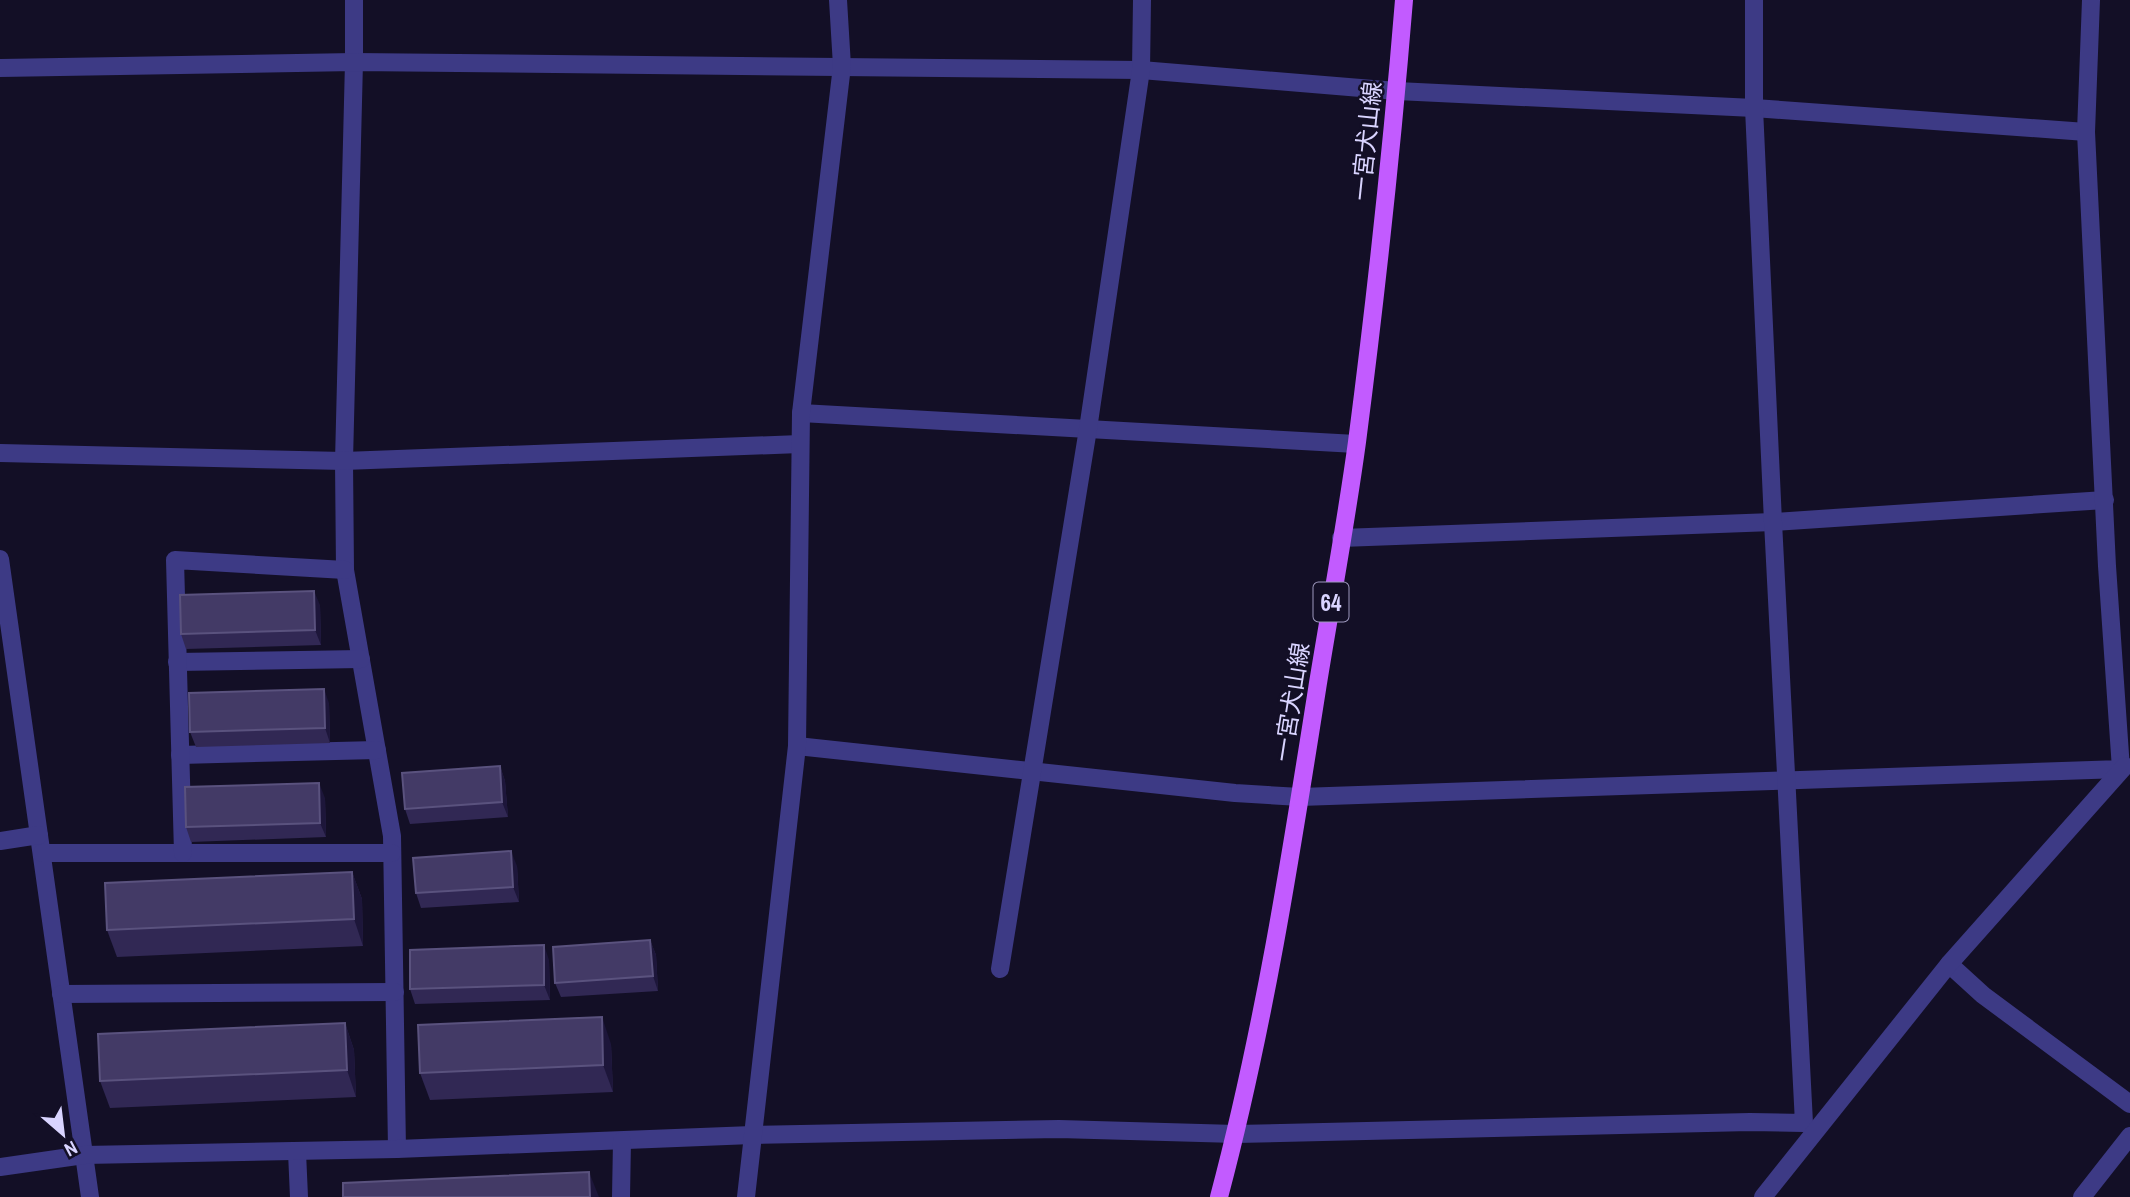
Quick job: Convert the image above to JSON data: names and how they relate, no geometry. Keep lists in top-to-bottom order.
{
  "streets": {
    "main road": ["一宮犬山線", "64"]
  },
  "north": "bottom right"
}
